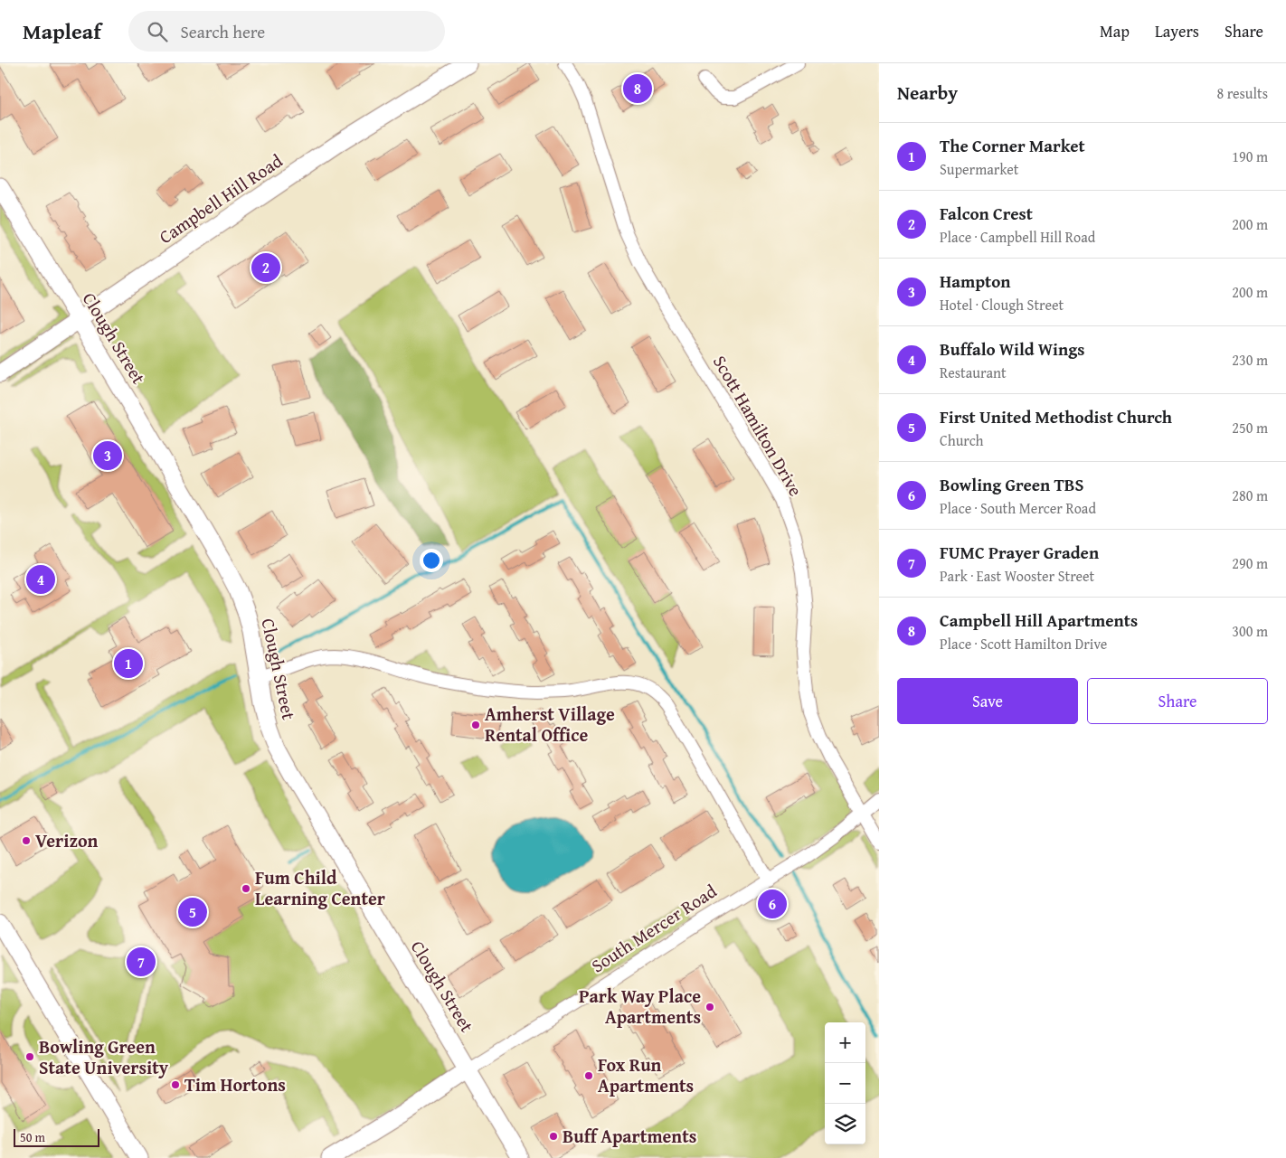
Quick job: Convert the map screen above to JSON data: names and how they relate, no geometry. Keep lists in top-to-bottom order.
{
  "streets": {
    "street": [
      "Campbell Hill Road",
      "Clough Street",
      "Scott Hamilton Drive",
      "South Mercer Road"
    ]
  },
  "crossings": [
    ["Campbell Hill Road", "Clough Street"],
    ["Clough Street", "South Mercer Road"],
    ["Scott Hamilton Drive", "South Mercer Road"]
  ],
  "places": [
    "Amherst Village Rental Office",
    "Verizon",
    "Fum Child Learning Center",
    "Park Way Place Apartments",
    "Bowling Green State University",
    "Fox Run Apartments",
    "Tim Hortons",
    "Buff Apartments"
  ],
  "scale_bar": "50 m",
  "page": {
    "header": "Mapleaf",
    "search": "Search here",
    "nav": ["Map", "Layers", "Share"],
    "heading": ["Nearby", "8 results"],
    "pins": [
      "8",
      "2",
      "3",
      "4",
      "1",
      "6",
      "5",
      "7"
    ],
    "list": [
      {
        "mark": "1",
        "name": "The Corner Market",
        "note": "Supermarket",
        "value": "190 m"
      },
      {
        "mark": "2",
        "name": "Falcon Crest",
        "note": "Place · Campbell Hill Road",
        "value": "200 m"
      },
      {
        "mark": "3",
        "name": "Hampton",
        "note": "Hotel · Clough Street",
        "value": "200 m"
      },
      {
        "mark": "4",
        "name": "Buffalo Wild Wings",
        "note": "Restaurant",
        "value": "230 m"
      },
      {
        "mark": "5",
        "name": "First United Methodist Church",
        "note": "Church",
        "value": "250 m"
      },
      {
        "mark": "6",
        "name": "Bowling Green TBS",
        "note": "Place · South Mercer Road",
        "value": "280 m"
      },
      {
        "mark": "7",
        "name": "FUMC Prayer Graden",
        "note": "Park · East Wooster Street",
        "value": "290 m"
      },
      {
        "mark": "8",
        "name": "Campbell Hill Apartments",
        "note": "Place · Scott Hamilton Drive",
        "value": "300 m"
      }
    ],
    "buttons": ["Save", "Share"],
    "map_buttons": ["+", "−"],
    "scale": "50 m"
  }
}
